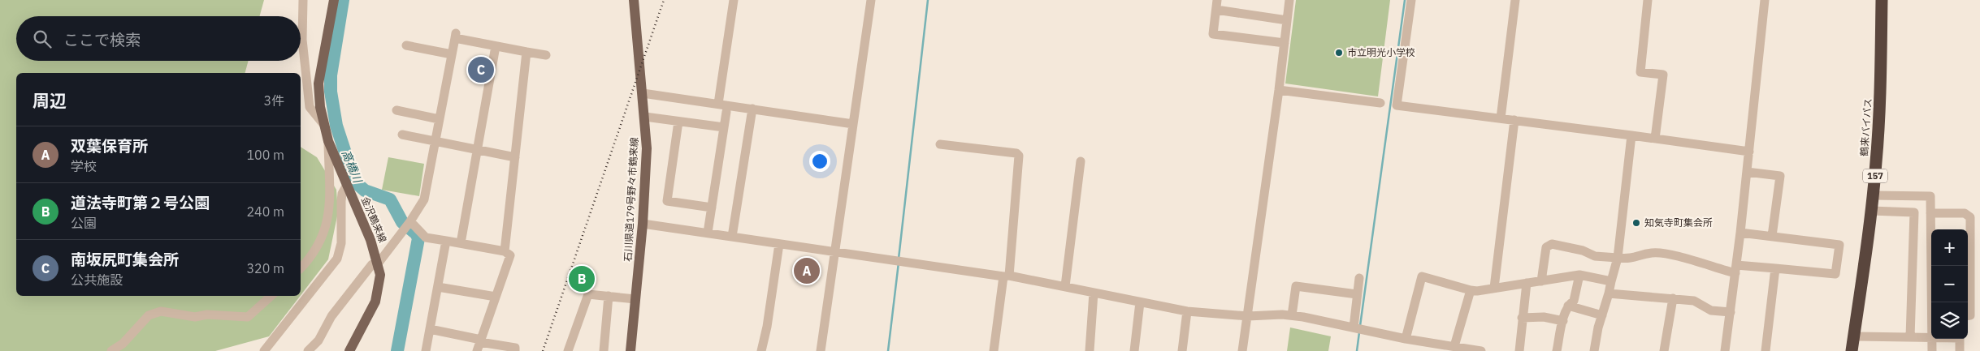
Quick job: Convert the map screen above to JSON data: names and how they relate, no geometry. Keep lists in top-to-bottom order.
{
  "streets": {
    "highway": ["鶴来バイパス", "157"],
    "main road": ["石川県道179号野々市鶴来線", "金沢鶴来線"]
  },
  "water": ["高橋川"],
  "places": ["市立明光小学校", "知気寺町集会所"],
  "page": {
    "search": "ここで検索",
    "pins": ["C", "A", "B"],
    "heading": ["周辺", "3件"],
    "list": [
      {
        "mark": "A",
        "name": "双葉保育所",
        "note": "学校",
        "value": "100 m"
      },
      {
        "mark": "B",
        "name": "道法寺町第２号公園",
        "note": "公園",
        "value": "240 m"
      },
      {
        "mark": "C",
        "name": "南坂尻町集会所",
        "note": "公共施設",
        "value": "320 m"
      }
    ],
    "map_buttons": ["+", "−"]
  }
}
